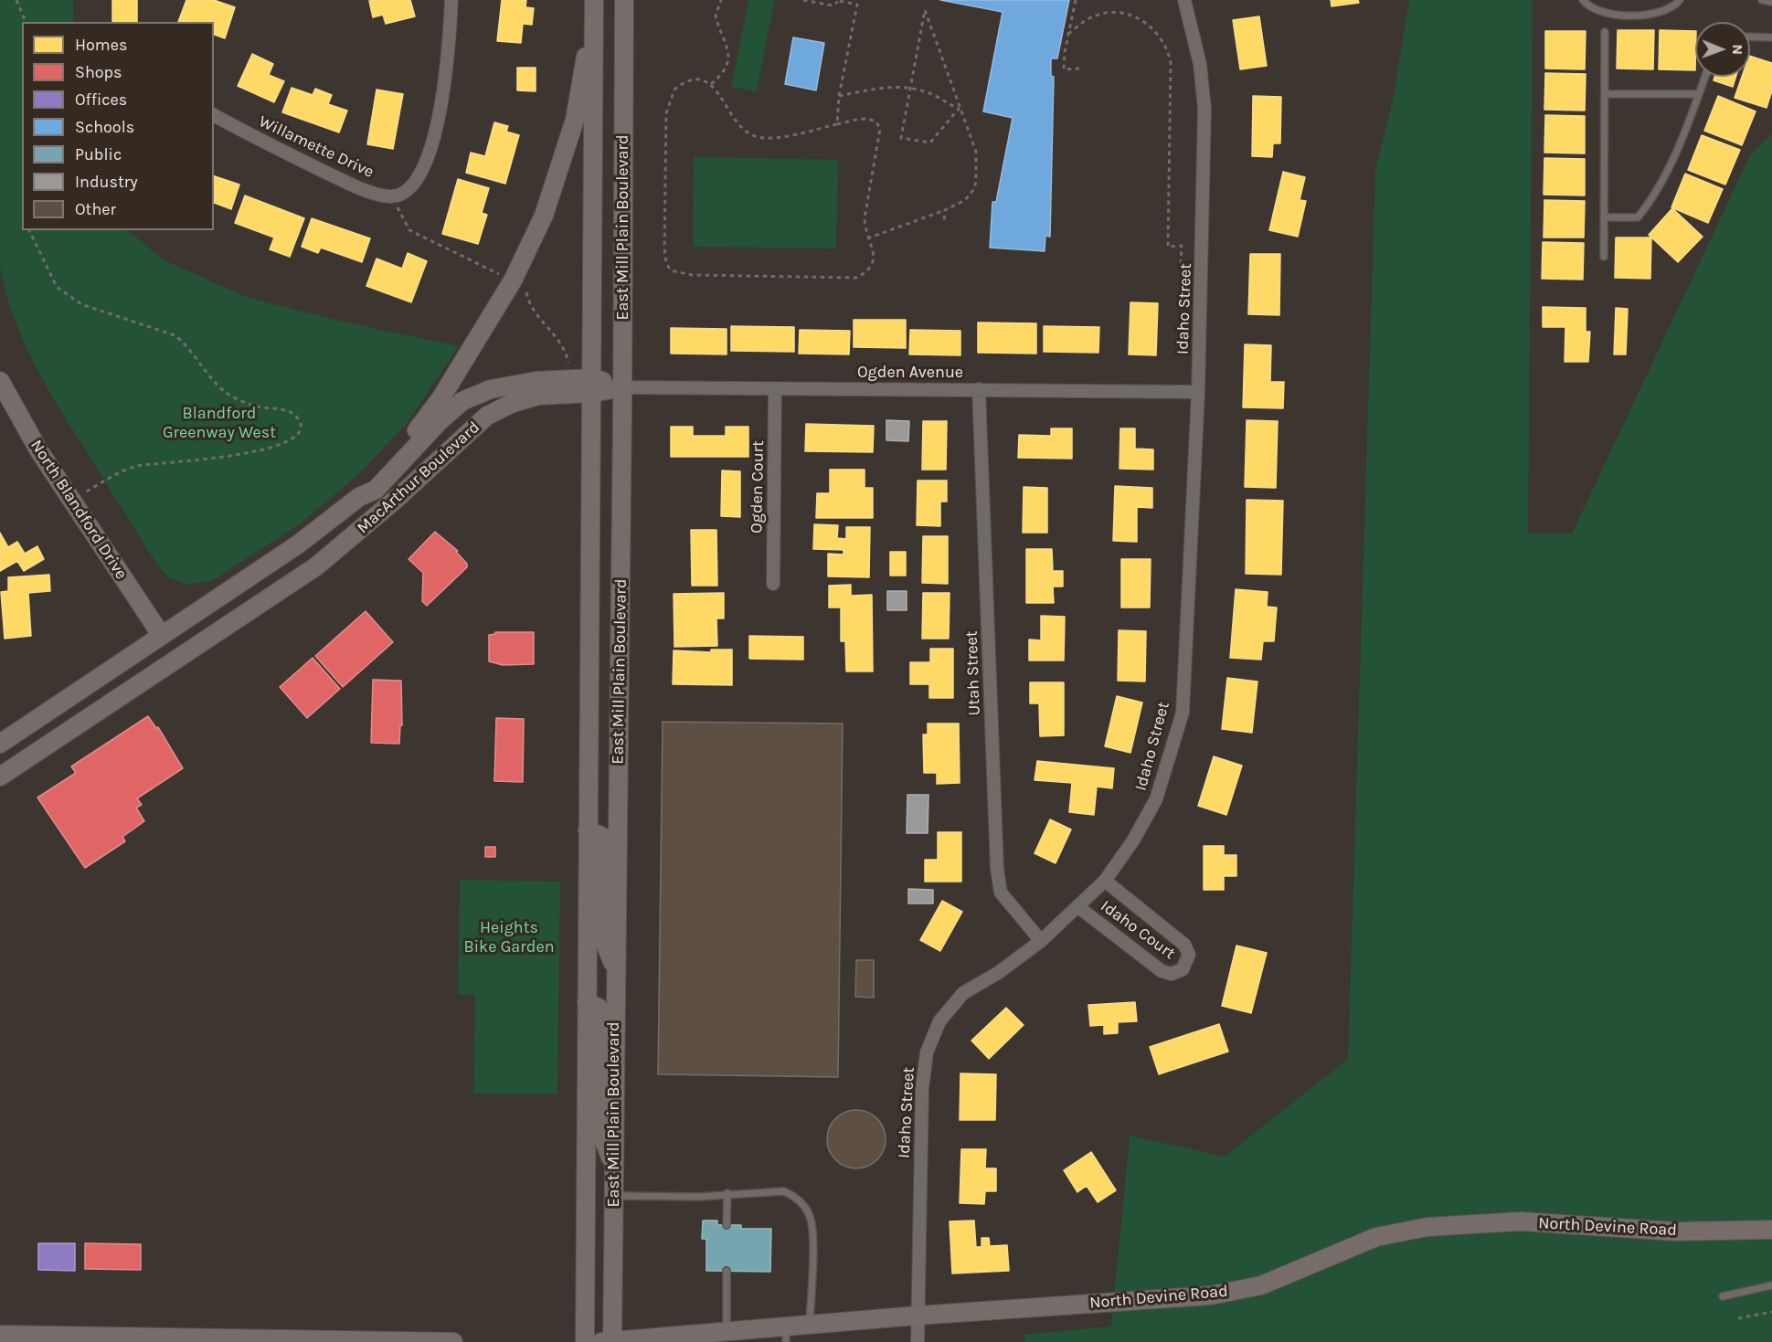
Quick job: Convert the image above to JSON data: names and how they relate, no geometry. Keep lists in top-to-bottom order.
{
  "streets": {
    "street": [
      "Willamette Drive",
      "East Mill Plain Boulevard",
      "Idaho Street",
      "Ogden Avenue",
      "MacArthur Boulevard",
      "Ogden Court",
      "North Blandford Drive",
      "Utah Street",
      "Idaho Court",
      "North Devine Road"
    ]
  },
  "crossings": [
    ["East Mill Plain Boulevard", "Ogden Avenue"],
    ["East Mill Plain Boulevard", "MacArthur Boulevard"],
    ["East Mill Plain Boulevard", "North Devine Road"],
    ["Idaho Street", "Ogden Avenue"],
    ["Idaho Street", "Utah Street"],
    ["Idaho Street", "Idaho Court"],
    ["Idaho Street", "North Devine Road"],
    ["Ogden Avenue", "MacArthur Boulevard"],
    ["Ogden Avenue", "Ogden Court"],
    ["Ogden Avenue", "Utah Street"],
    ["MacArthur Boulevard", "North Blandford Drive"]
  ],
  "parks": ["Blandford Greenway West", "Heights Bike Garden"],
  "legend": [
    "Homes",
    "Shops",
    "Offices",
    "Schools",
    "Public",
    "Industry",
    "Other"
  ],
  "north": "right"
}
